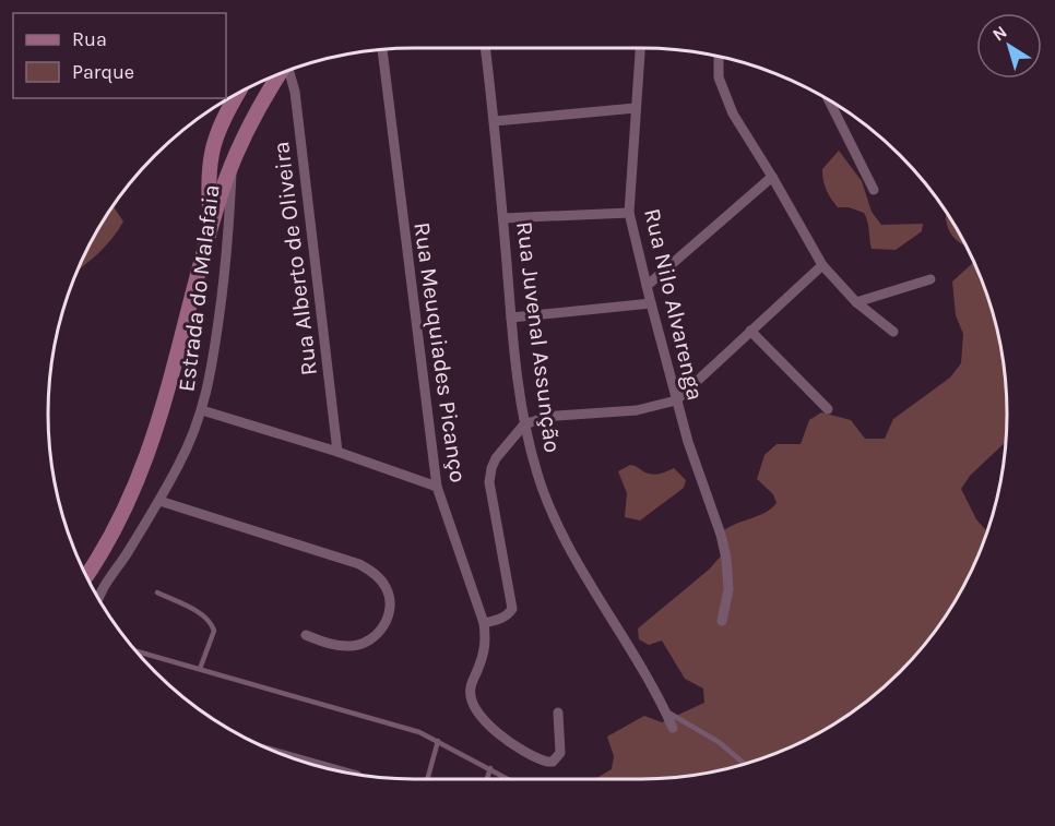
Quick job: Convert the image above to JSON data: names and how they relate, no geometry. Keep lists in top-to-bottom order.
{
  "streets": {
    "street": [
      "Rua Alberto de Oliveira",
      "Estrada do Malafaia",
      "Rua Nilo Alvarenga",
      "Rua Juvenal Assunção",
      "Rua Meuquiades Picanço"
    ]
  },
  "legend": ["Rua", "Parque"],
  "north": "top left"
}
